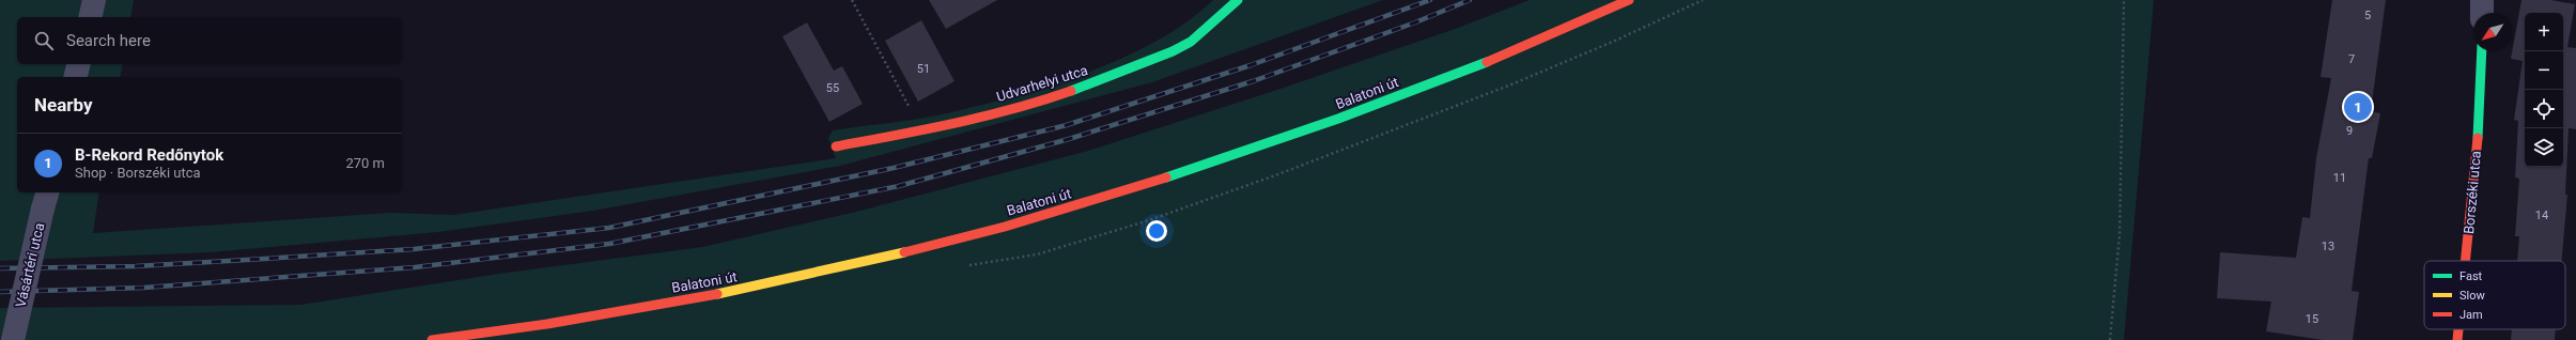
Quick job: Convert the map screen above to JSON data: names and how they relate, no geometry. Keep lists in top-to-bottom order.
{
  "streets": {
    "main road": ["Udvarhelyi utca", "Balatoni út", "Borszéki utca"],
    "street": ["Vásártéri utca"]
  },
  "house_numbers": [
    "5",
    "7",
    "51",
    "55",
    "9",
    "11",
    "14",
    "13",
    "15"
  ],
  "legend": ["Fast", "Slow", "Jam"],
  "north": "bottom left",
  "page": {
    "map_buttons": ["+", "−"],
    "search": "Search here",
    "heading": "Nearby",
    "pins": "1",
    "list": [
      {
        "mark": "1",
        "name": "B-Rekord Redőnytok",
        "note": "Shop · Borszéki utca",
        "value": "270 m"
      }
    ]
  }
}
